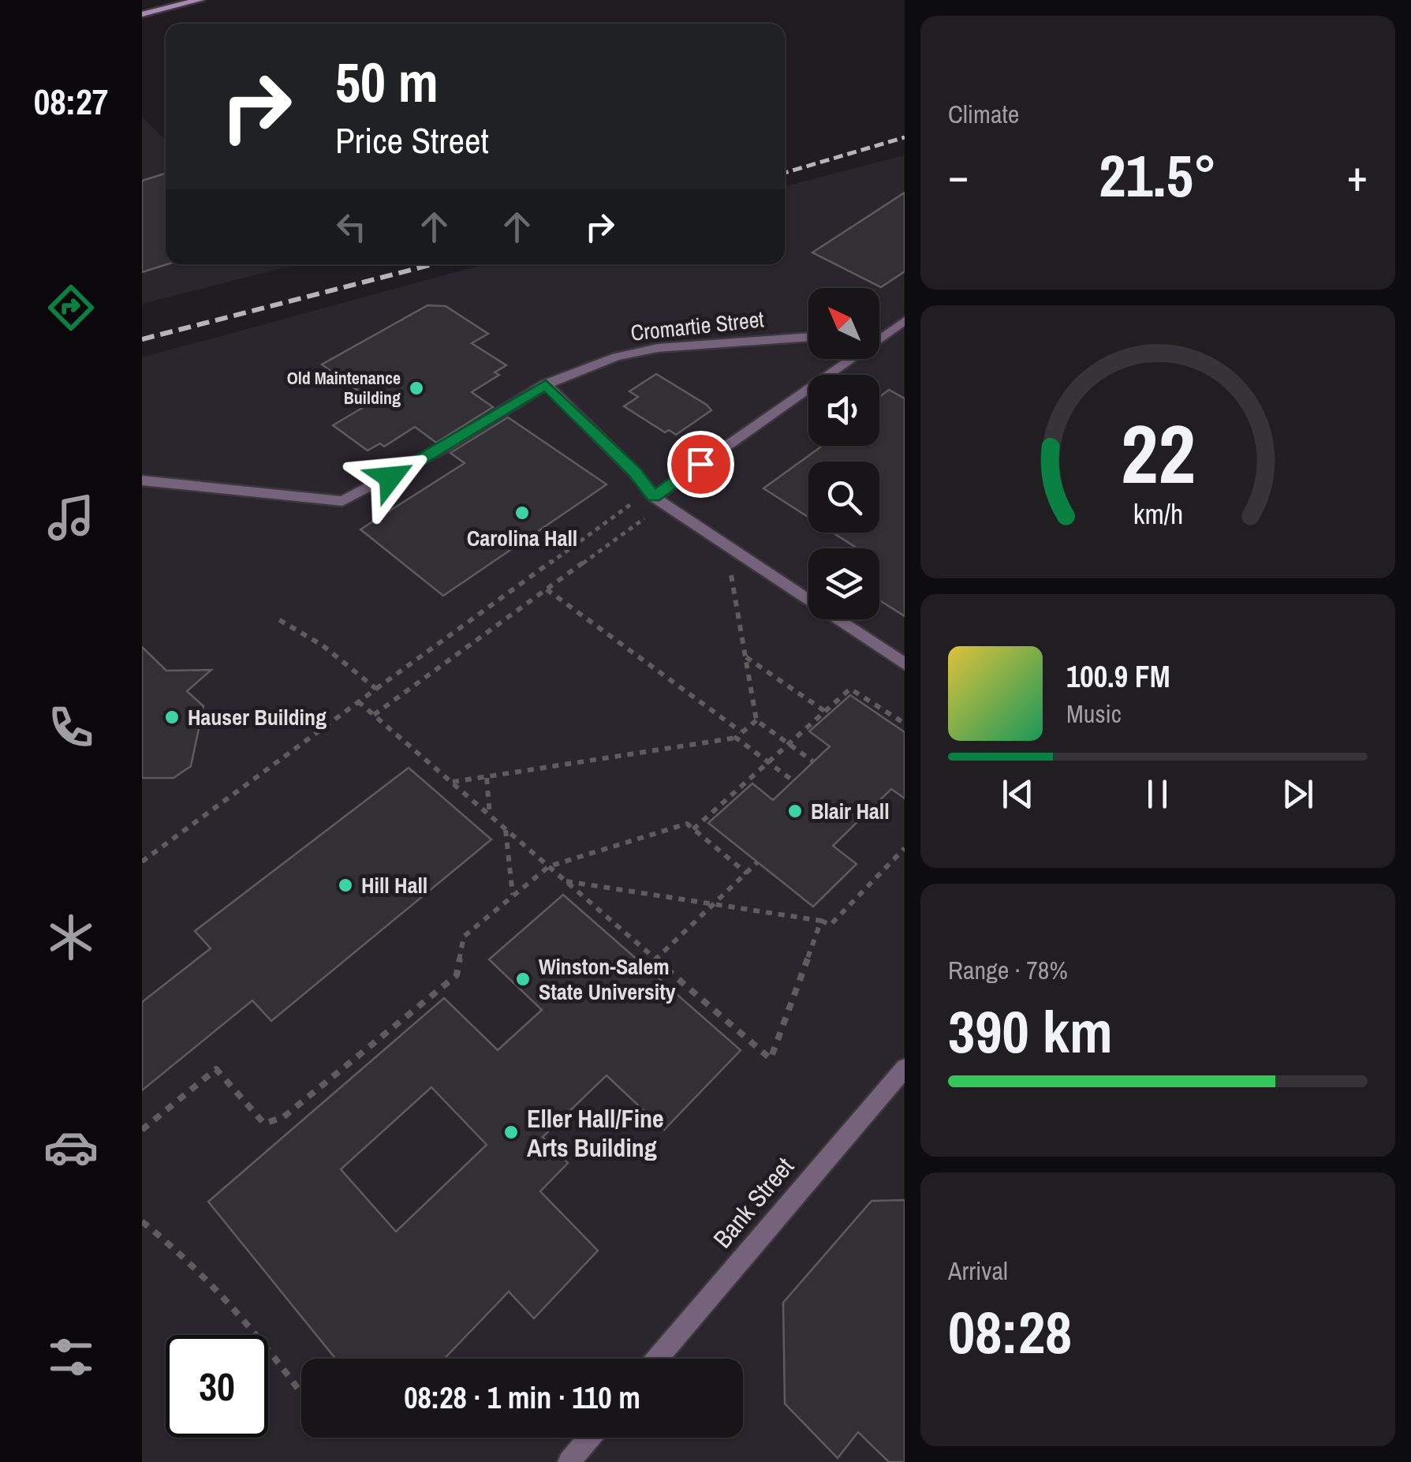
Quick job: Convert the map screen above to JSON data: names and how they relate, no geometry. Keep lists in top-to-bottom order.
{
  "streets": {
    "street": ["Cromartie Street", "Bank Street"]
  },
  "places": [
    "Old Maintenance Building",
    "Carolina Hall",
    "Hauser Building",
    "Blair Hall",
    "Hill Hall",
    "Winston-Salem State University",
    "Eller Hall/Fine Arts Building"
  ],
  "north": "top left",
  "page": {
    "tabs": "08:27",
    "tile": [
      "Climate",
      ["Range · 78%", "390 km"],
      ["Arrival", "08:28"]
    ],
    "turn": ["50 m", "Price Street"],
    "heat": ["−", "21.5°", "+"],
    "song": ["100.9 FM", "Music"],
    "limit": "30",
    "trip": "08:28 · 1 min · 110 m",
    "gauge": ["22", "km/h"]
  }
}
